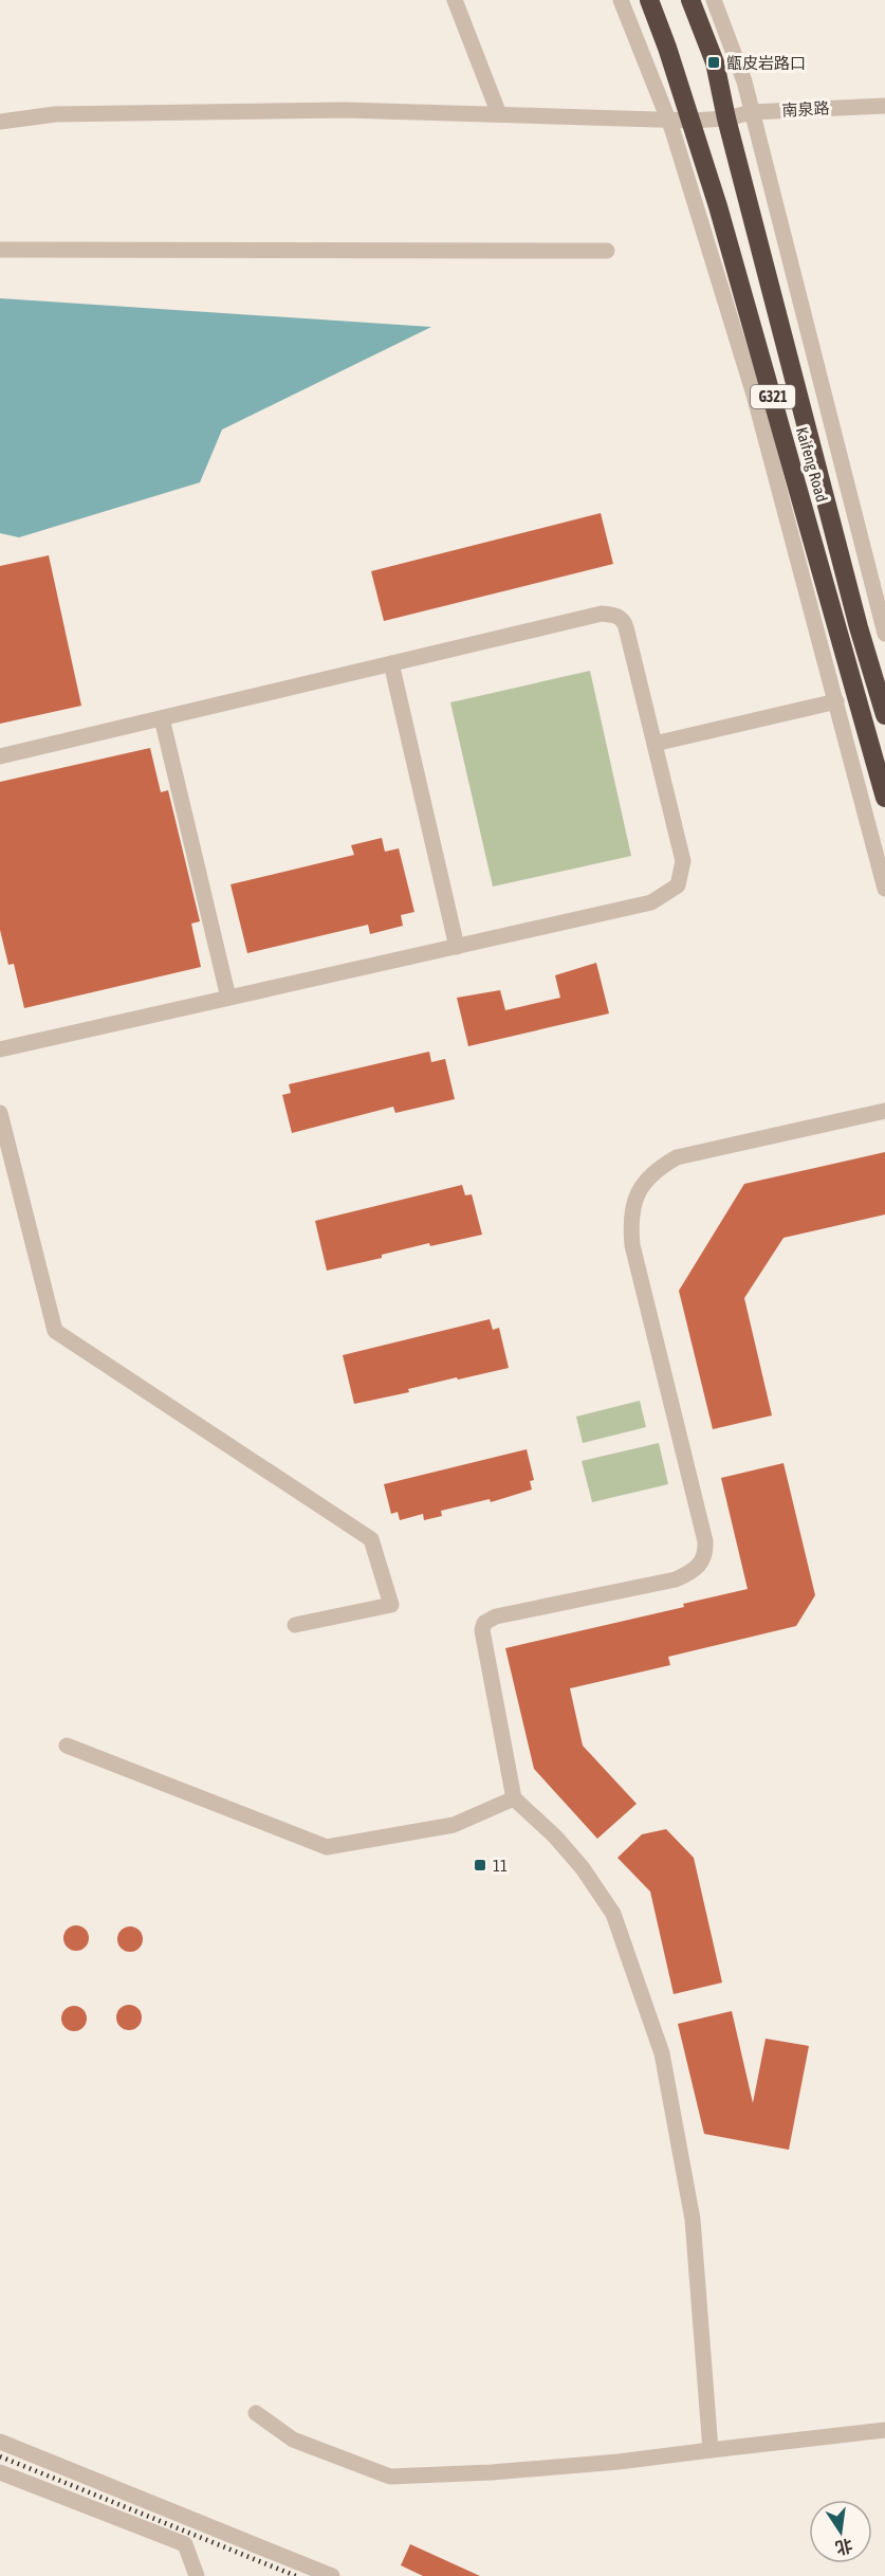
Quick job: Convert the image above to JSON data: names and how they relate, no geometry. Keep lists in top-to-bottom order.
{
  "streets": {
    "highway": ["G321", "Kaifeng Road"],
    "street": ["南泉路"]
  },
  "crossings": [
    ["南泉路", "Kaifeng Road"]
  ],
  "places": {
    "transit": ["甑皮岩路口", "11"]
  },
  "north": "bottom"
}
